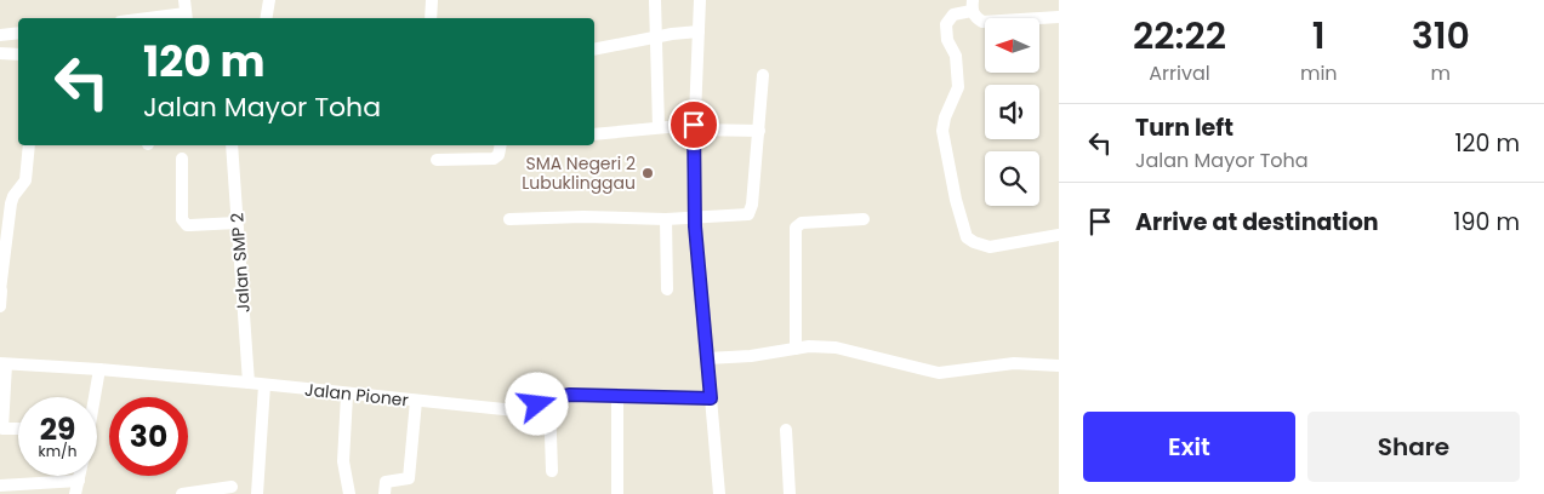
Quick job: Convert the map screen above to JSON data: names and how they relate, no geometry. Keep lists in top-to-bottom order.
{
  "streets": {
    "street": ["Jalan SMP 2", "Jalan Pioner"]
  },
  "crossings": [
    ["Jalan SMP 2", "Jalan Pioner"]
  ],
  "places": ["SMA Negeri 2 Lubuklinggau"],
  "north": "left",
  "page": {
    "eta": [
      "22:22",
      "Arrival",
      "1",
      "min",
      "310",
      "m"
    ],
    "turn": ["120 m", "Jalan Mayor Toha"],
    "list": [
      {
        "name": "Turn left",
        "note": "Jalan Mayor Toha",
        "value": "120 m"
      },
      {
        "name": "Arrive at destination",
        "value": "190 m"
      }
    ],
    "speed": "29 km/h",
    "limit": "30",
    "buttons": ["Exit", "Share"]
  }
}
